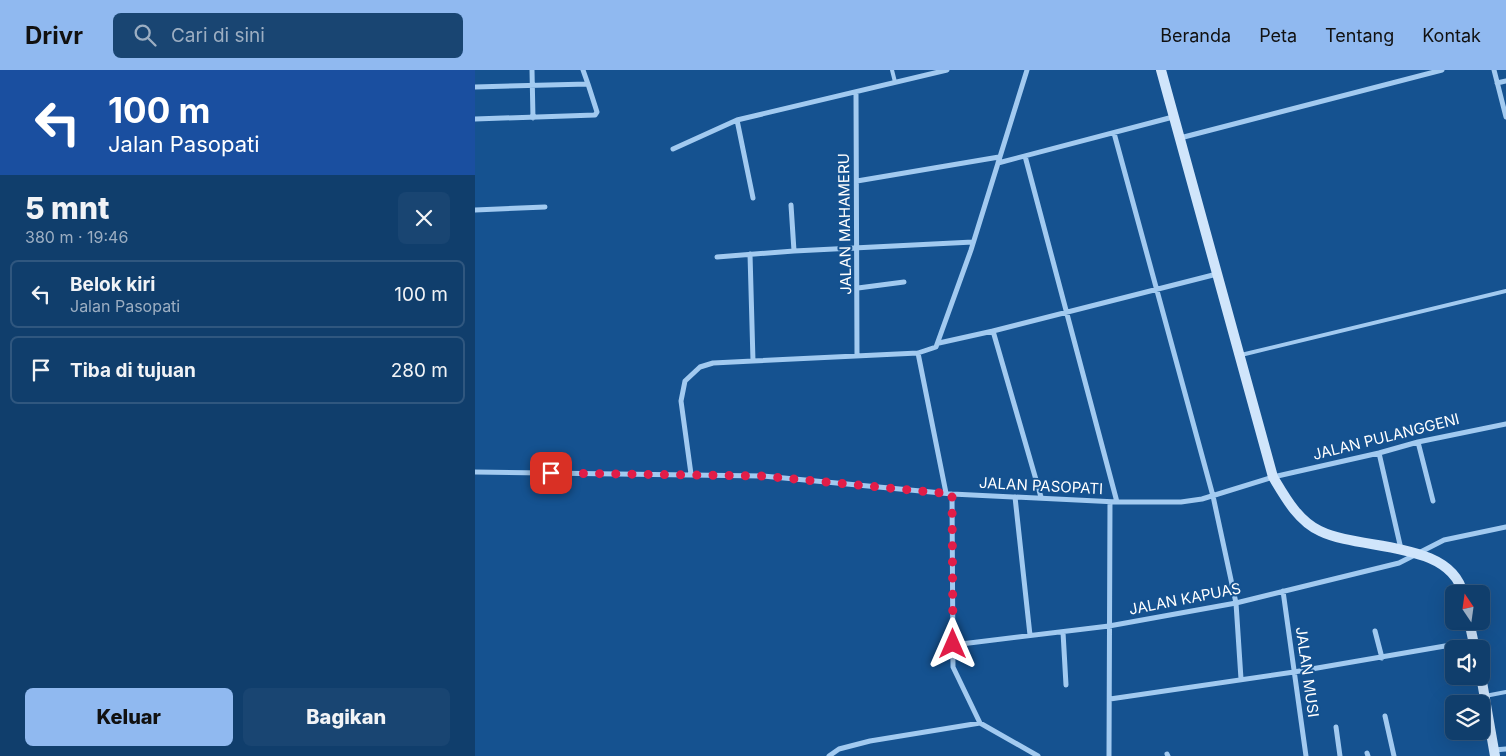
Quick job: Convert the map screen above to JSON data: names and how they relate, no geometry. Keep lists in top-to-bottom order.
{
  "streets": {
    "street": [
      "JALAN MAHAMERU",
      "JALAN PULANGGENI",
      "JALAN PASOPATI",
      "JALAN KAPUAS",
      "JALAN MUSI"
    ]
  },
  "crossings": [
    ["JALAN PULANGGENI", "JALAN PASOPATI"],
    ["JALAN KAPUAS", "JALAN MUSI"]
  ],
  "north": "top",
  "page": {
    "header": "Drivr",
    "search": "Cari di sini",
    "nav": [
      "Beranda",
      "Peta",
      "Tentang",
      "Kontak"
    ],
    "turn": ["100 m", "Jalan Pasopati"],
    "heading": ["5 mnt", "380 m · 19:46"],
    "list": [
      {
        "name": "Belok kiri",
        "note": "Jalan Pasopati",
        "value": "100 m"
      },
      {
        "name": "Tiba di tujuan",
        "value": "280 m"
      }
    ],
    "buttons": ["Keluar", "Bagikan"]
  }
}
